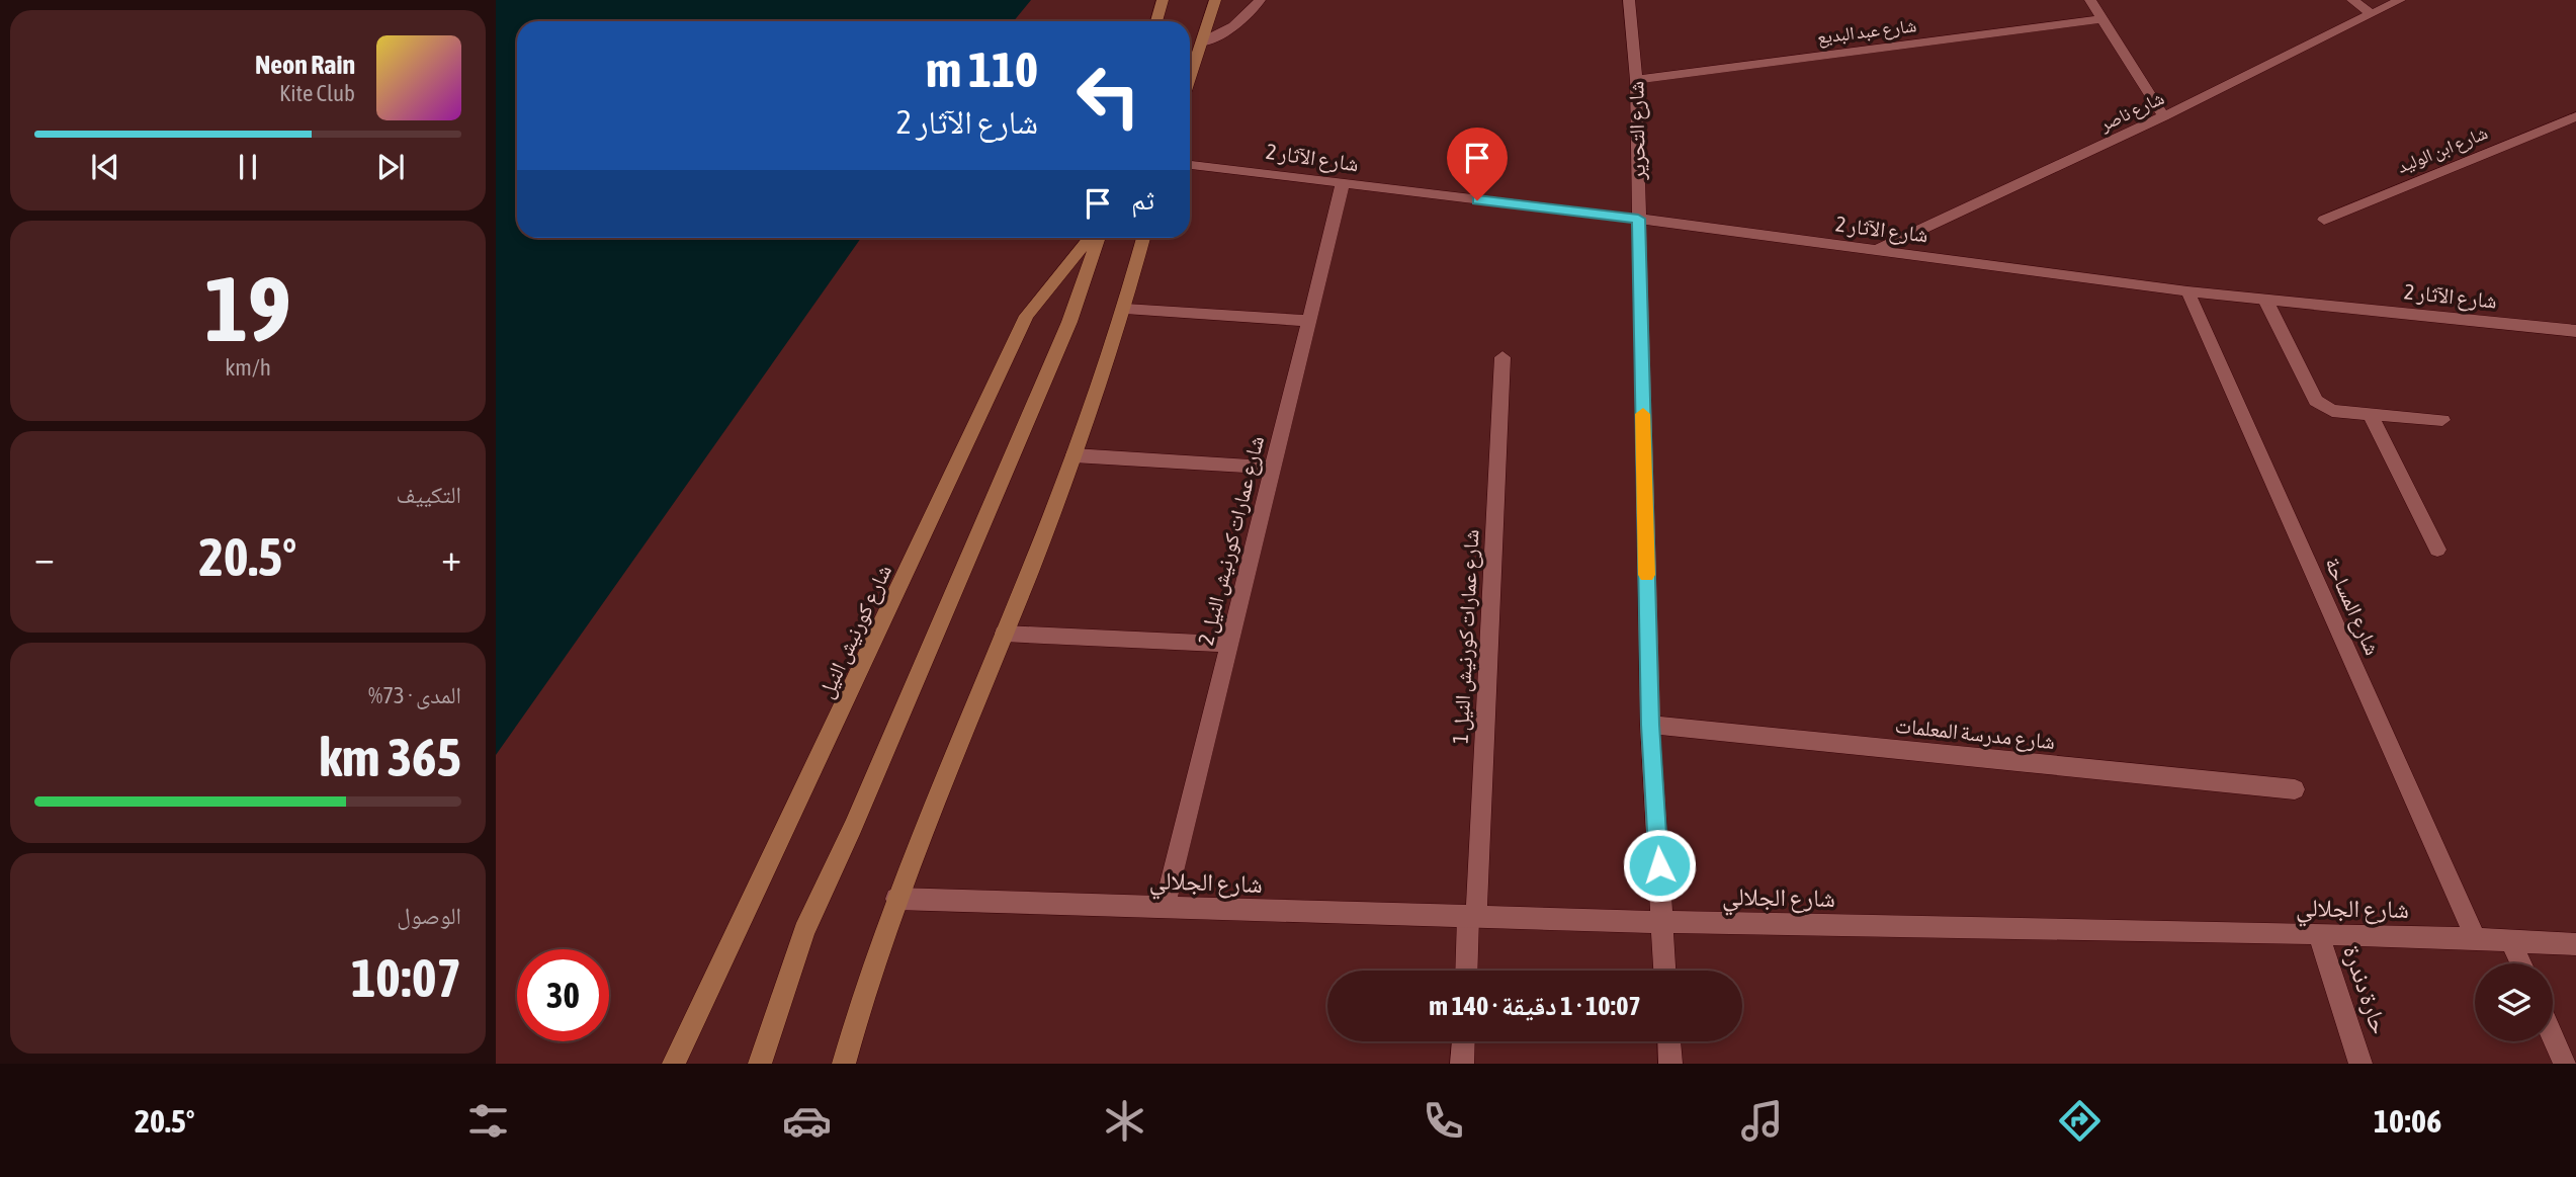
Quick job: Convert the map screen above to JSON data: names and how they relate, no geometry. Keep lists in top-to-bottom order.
{
  "streets": {
    "main road": ["شارع كورنيش النيل"],
    "street": [
      "شارع عبد البديع",
      "شارع ناصر",
      "شارع التحرير",
      "شارع ابن الوليد",
      "شارع الآثار 2",
      "شارع عمارات كورنيش النيل 2",
      "شارع المساحة",
      "شارع عمارات كورنيش النيل 1",
      "شارع مدرسة المعلمات",
      "شارع الجلالي",
      "حارة دندرة"
    ]
  },
  "crossings": [
    ["شارع عبد البديع", "شارع التحرير"],
    ["شارع ناصر", "شارع الآثار 2"],
    ["شارع التحرير", "شارع الآثار 2"],
    ["شارع التحرير", "شارع مدرسة المعلمات"],
    ["شارع التحرير", "شارع الجلالي"],
    ["شارع الآثار 2", "شارع عمارات كورنيش النيل 2"],
    ["شارع الآثار 2", "شارع المساحة"],
    ["شارع عمارات كورنيش النيل 2", "شارع الجلالي"],
    ["شارع المساحة", "شارع الجلالي"],
    ["شارع عمارات كورنيش النيل 1", "شارع الجلالي"],
    ["شارع الجلالي", "حارة دندرة"]
  ],
  "page": {
    "turn": ["110 m", "شارع الآثار 2"],
    "song": ["Neon Rain", "Kite Club"],
    "then": "ثم",
    "tile": [
      ["19", "km/h"],
      "التكييف",
      ["المدى · 73%", "365 km"],
      ["الوصول", "10:07"]
    ],
    "heat": ["−", "20.5°", "+"],
    "limit": "30",
    "trip": "10:07 · 1 دقيقة · 140 m",
    "tabs": ["10:06", "20.5°"]
  }
}
